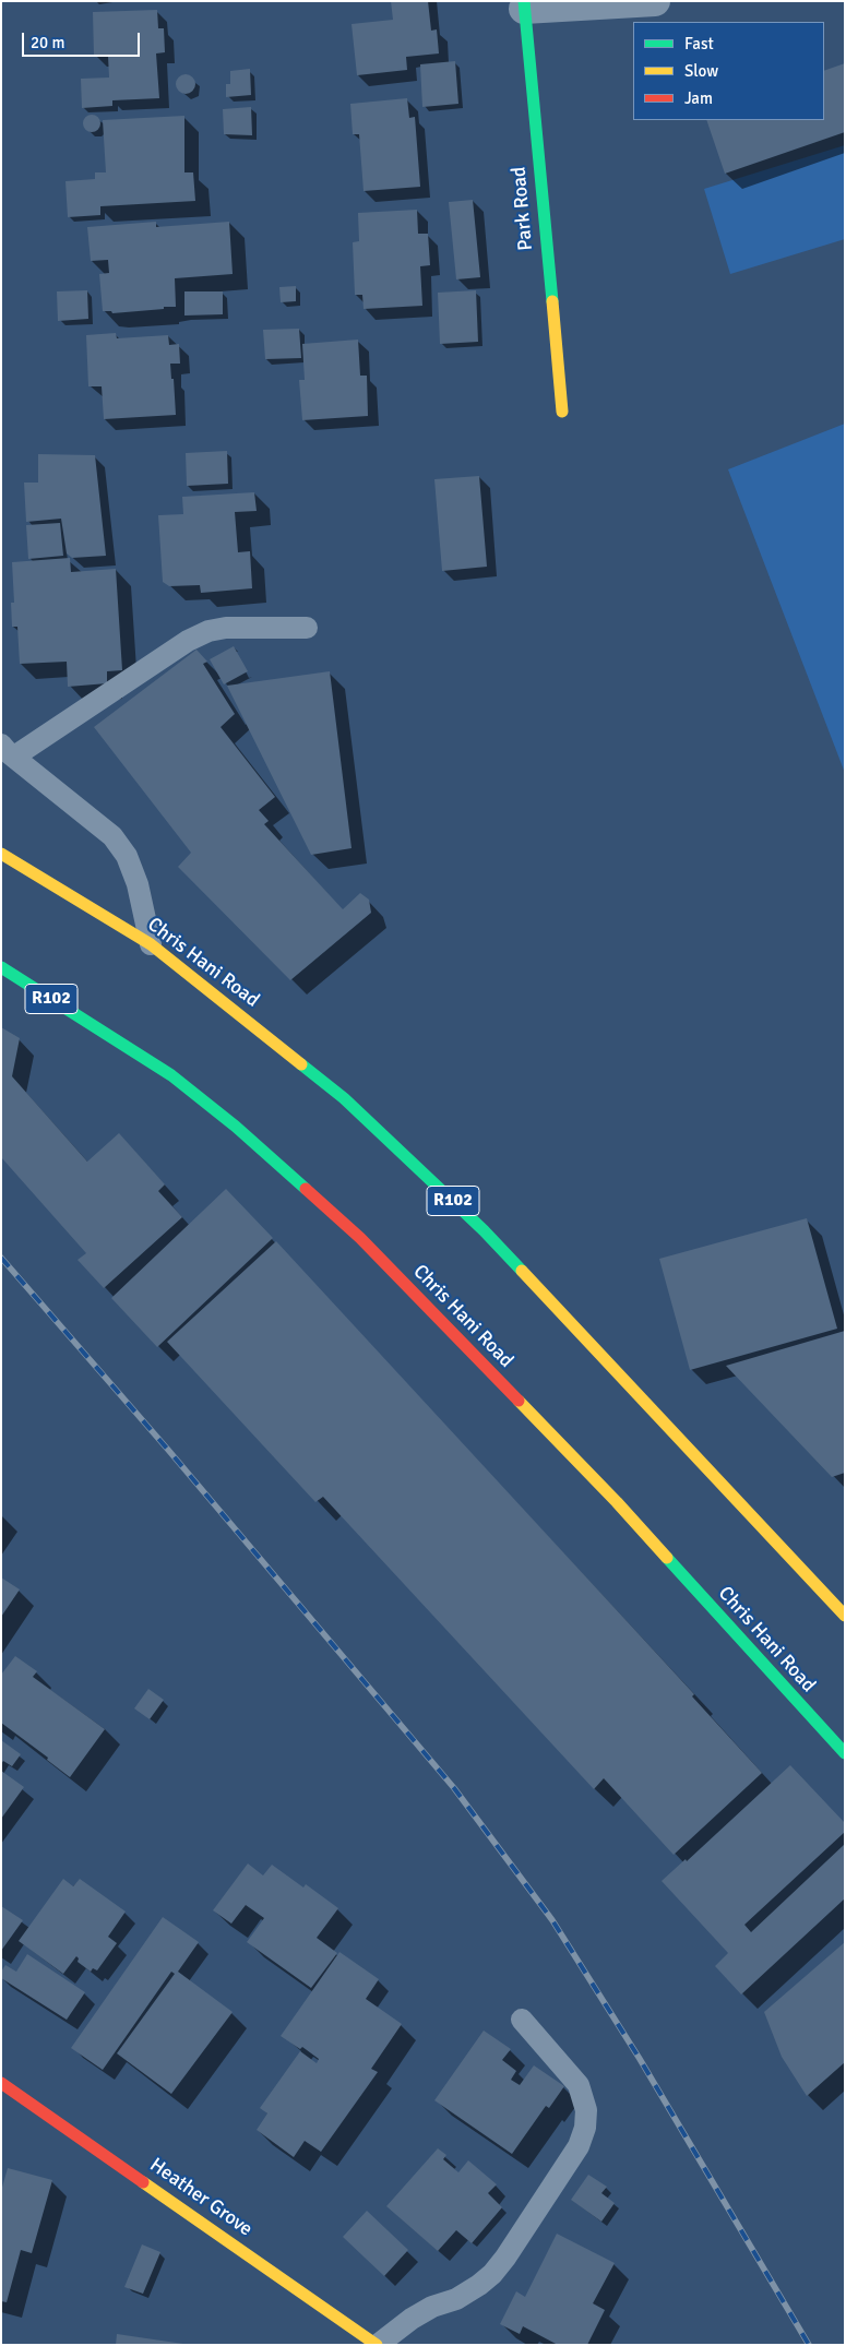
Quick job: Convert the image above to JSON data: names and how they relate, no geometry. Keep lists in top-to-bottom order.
{
  "streets": {
    "main road": [
      "Park Road",
      "Chris Hani Road",
      "R102",
      "Heather Grove"
    ]
  },
  "legend": ["Fast", "Slow", "Jam"],
  "scale_bar": "20 m"
}
